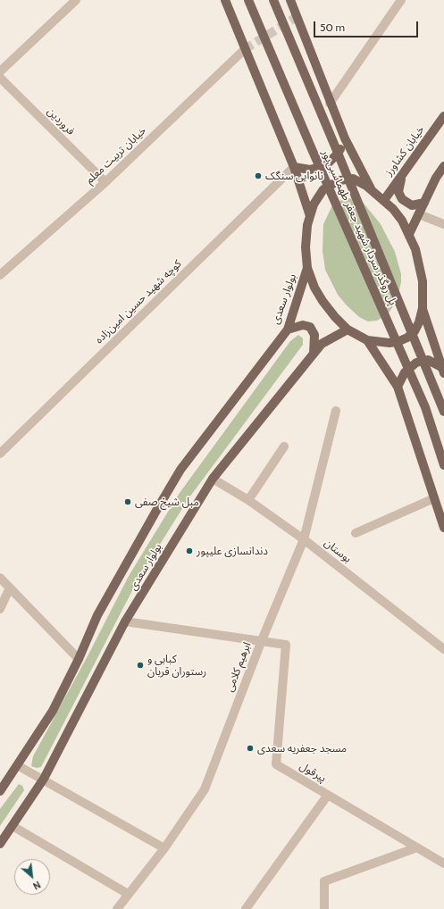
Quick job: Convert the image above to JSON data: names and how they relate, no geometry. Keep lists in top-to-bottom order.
{
  "streets": {
    "main road": ["خیابان کشاورز", "پل روگذر سردار شهید جعفر طهماسبی‌پور", "بولوار سعدی"],
    "street": [
      "فروردین",
      "خیابان تربیت معلم",
      "کوچه شهید حسین امین‌زاده",
      "بوستان",
      "ابرهیم کلامی",
      "پیرقول"
    ]
  },
  "crossings": [
    ["فروردین", "خیابان تربیت معلم"],
    ["بولوار سعدی", "بوستان"],
    ["بوستان", "ابرهیم کلامی"],
    ["ابرهیم کلامی", "پیرقول"]
  ],
  "places": [
    "نانوایی سنگک",
    "مبل شیخ صفی",
    "دندانسازی علیپور",
    "کبابی و رستوران قربان",
    "مسجد جعفریه سعدی"
  ],
  "scale_bar": "50 m",
  "north": "bottom right"
}
